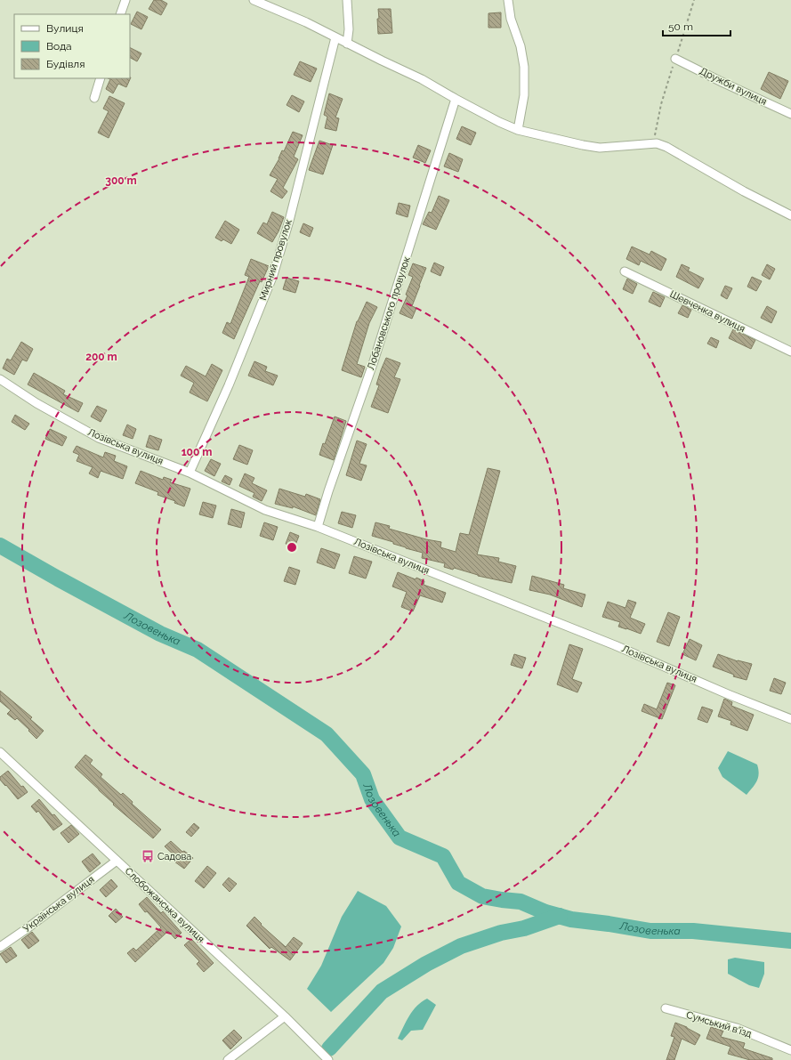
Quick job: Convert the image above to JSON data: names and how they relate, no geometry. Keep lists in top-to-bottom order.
{
  "streets": {
    "street": [
      "Дружби вулиця",
      "Мирний провулок",
      "Шевченка вулиця",
      "Лобановського провулок",
      "Лозівська вулиця",
      "Українська вулиця",
      "Слобожанська вулиця",
      "Сумський в'їзд"
    ]
  },
  "crossings": [
    ["Мирний провулок", "Лозівська вулиця"],
    ["Лобановського провулок", "Лозівська вулиця"],
    ["Українська вулиця", "Слобожанська вулиця"]
  ],
  "water": ["Лозовенька"],
  "places": {
    "bus stop": ["Садова"]
  },
  "legend": ["Вулиця", "Вода", "Будівля"],
  "scale_bar": "50 m",
  "rings": ["300 m", "200 m", "100 m"]
}
